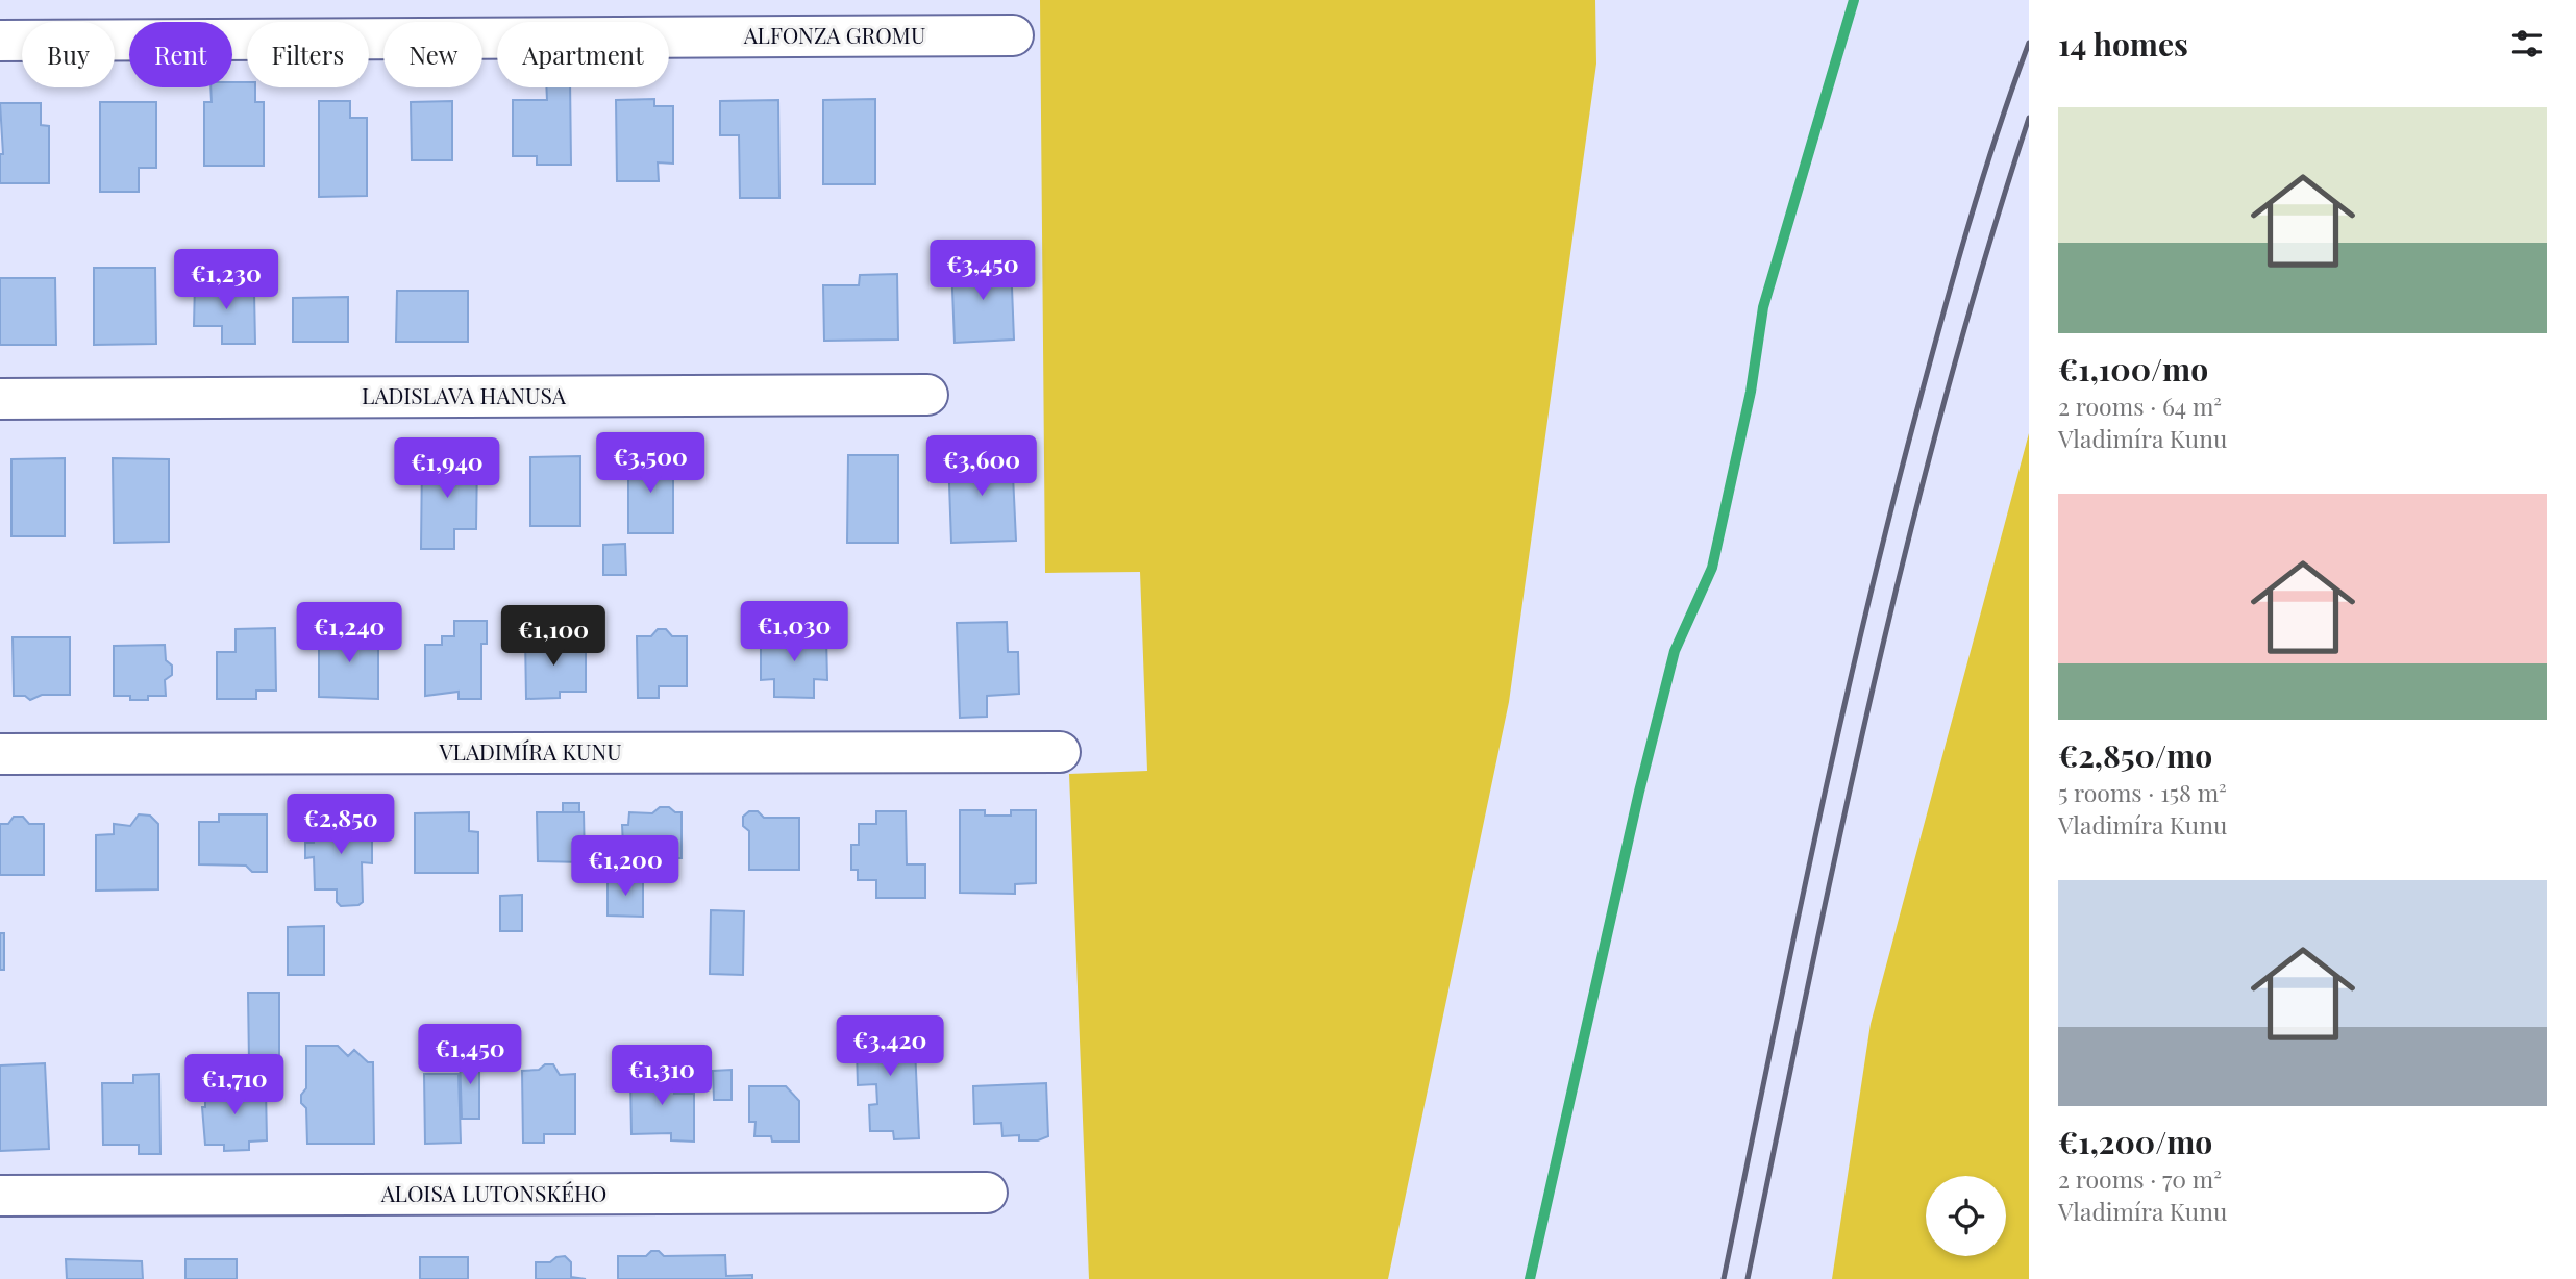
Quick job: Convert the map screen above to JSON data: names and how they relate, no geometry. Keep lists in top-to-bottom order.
{
  "streets": {
    "street": [
      "ALFONZA GROMU",
      "LADISLAVA HANUSA",
      "VLADIMÍRA KUNU",
      "ALOISA LUTONSKÉHO"
    ]
  },
  "page": {
    "heading": "14 homes",
    "chip": [
      "Buy",
      "Rent",
      "Filters",
      "New",
      "Apartment"
    ],
    "list": [
      {
        "name": "€1,100/mo",
        "note": "2 rooms · 64 m² · Vladimíra Kunu"
      },
      {
        "name": "€2,850/mo",
        "note": "5 rooms · 158 m² · Vladimíra Kunu"
      },
      {
        "name": "€1,200/mo",
        "note": "2 rooms · 70 m² · Vladimíra Kunu"
      }
    ],
    "price": [
      "€3,450",
      "€1,230",
      "€3,500",
      "€3,600",
      "€1,940",
      "€1,030",
      "€1,240",
      "€1,100",
      "€2,850",
      "€1,200",
      "€3,420",
      "€1,450",
      "€1,310",
      "€1,710"
    ]
  }
}
